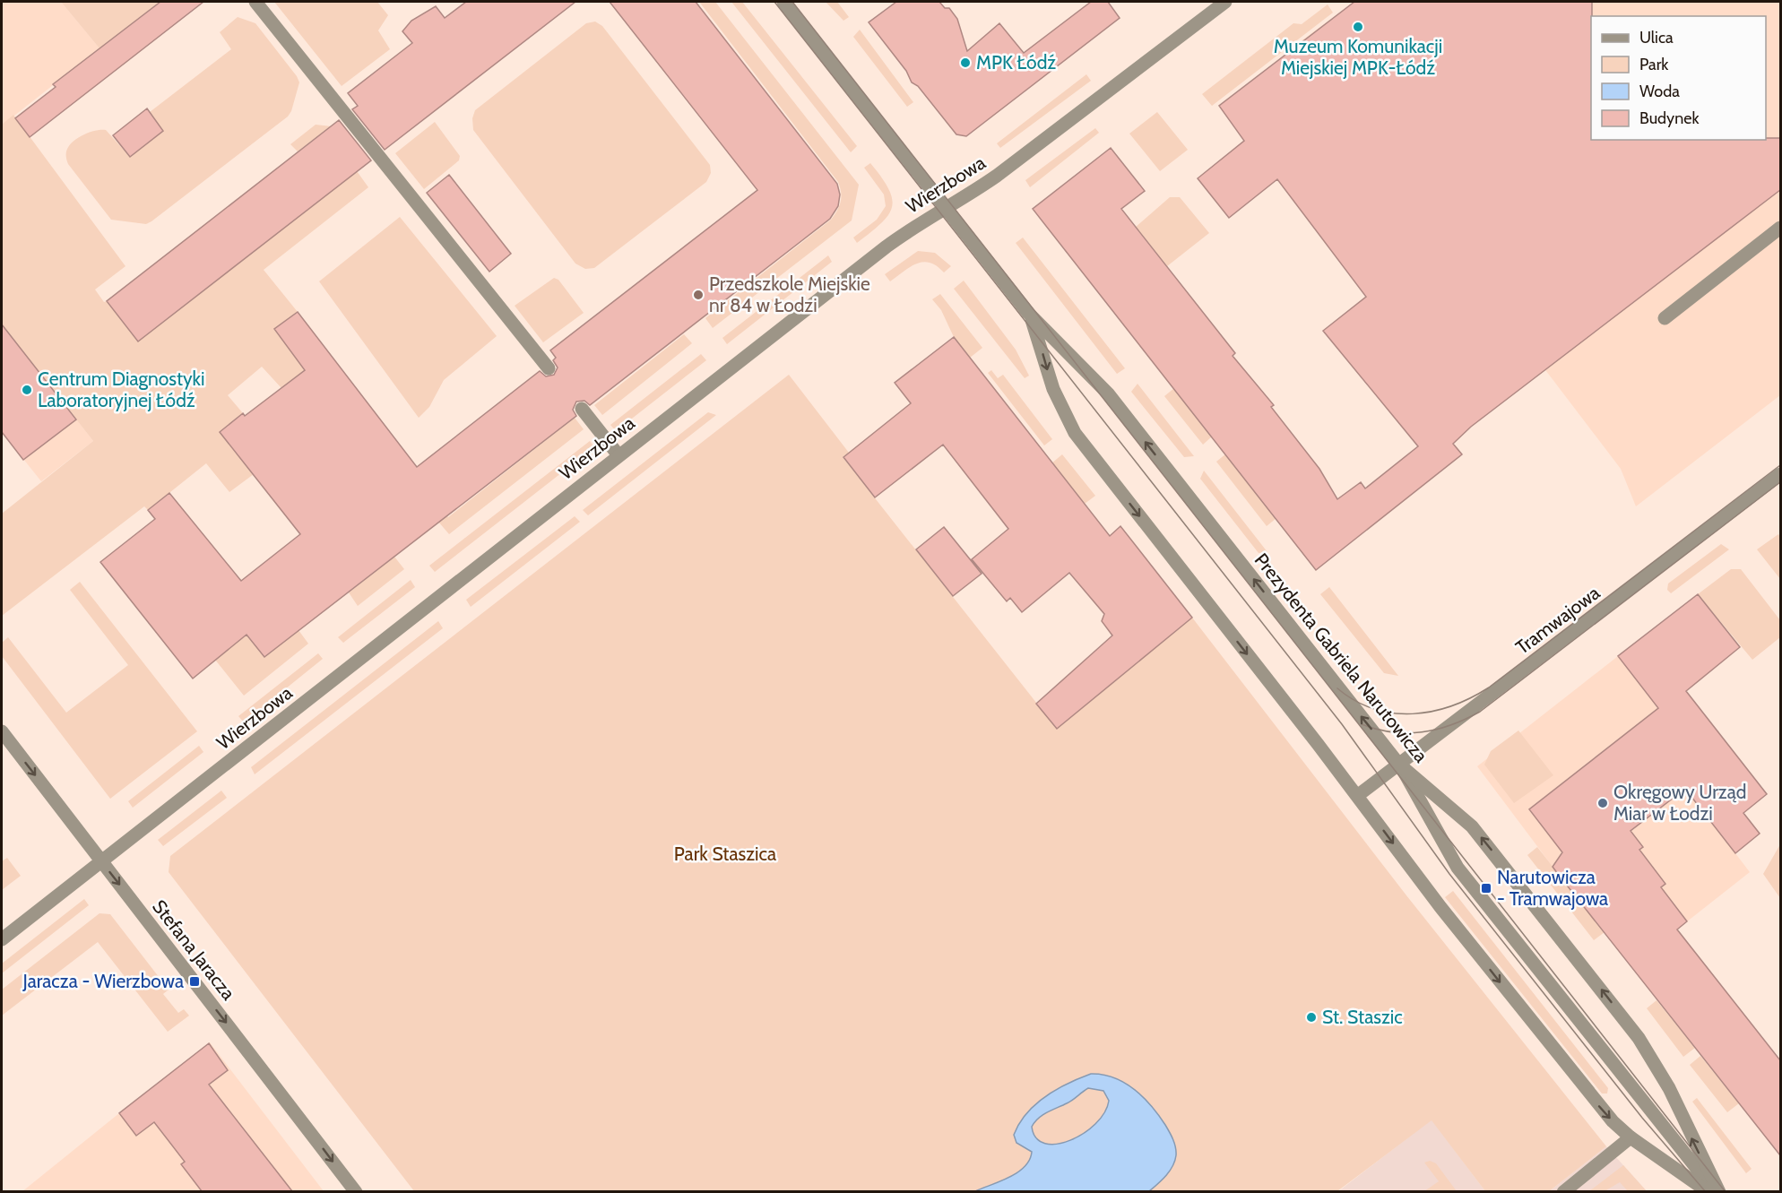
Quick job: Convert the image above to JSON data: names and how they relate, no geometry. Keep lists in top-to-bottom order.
{
  "streets": {
    "street": [
      "Wierzbowa",
      "Tramwajowa",
      "Prezydenta Gabriela Narutowicza",
      "Stefana Jaracza"
    ]
  },
  "crossings": [
    ["Wierzbowa", "Prezydenta Gabriela Narutowicza"],
    ["Wierzbowa", "Stefana Jaracza"],
    ["Tramwajowa", "Prezydenta Gabriela Narutowicza"]
  ],
  "one_way": ["Stefana Jaracza"],
  "parks": ["Park Staszica"],
  "places": {
    "other": [
      "Muzeum Komunikacji Miejskiej MPK-Łódź",
      "MPK Łódź",
      "Przedszkole Miejskie nr 84 w Łodzi",
      "Centrum Diagnostyki Laboratoryjnej Łódź",
      "Okręgowy Urząd Miar w Łodzi",
      "St. Staszic"
    ],
    "transit": ["Narutowicza - Tramwajowa", "Jaracza - Wierzbowa"]
  },
  "legend": [
    "Ulica",
    "Park",
    "Woda",
    "Budynek"
  ]
}
